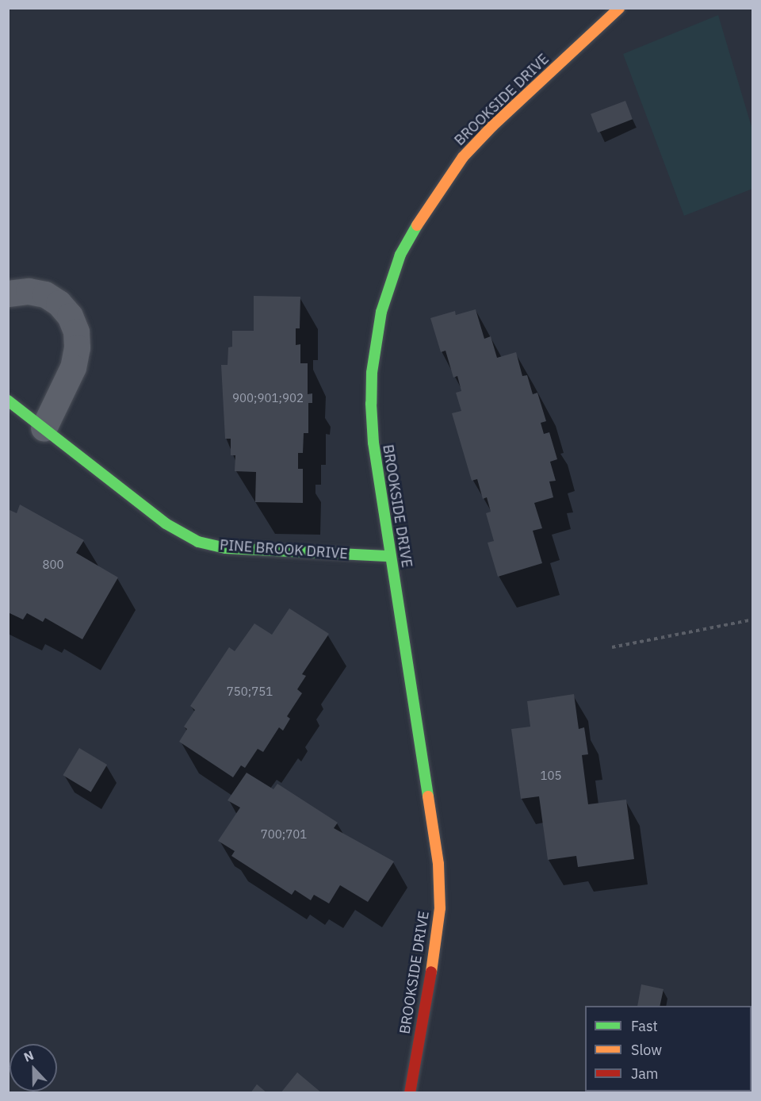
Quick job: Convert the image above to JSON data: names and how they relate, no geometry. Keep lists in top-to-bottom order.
{
  "streets": {
    "street": ["BROOKSIDE DRIVE", "PINE BROOK DRIVE"]
  },
  "crossings": [
    ["BROOKSIDE DRIVE", "PINE BROOK DRIVE"]
  ],
  "house_numbers": [
    "900;901;902",
    "800",
    "750;751",
    "105",
    "700;701"
  ],
  "legend": ["Fast", "Slow", "Jam"],
  "north": "top"
}
